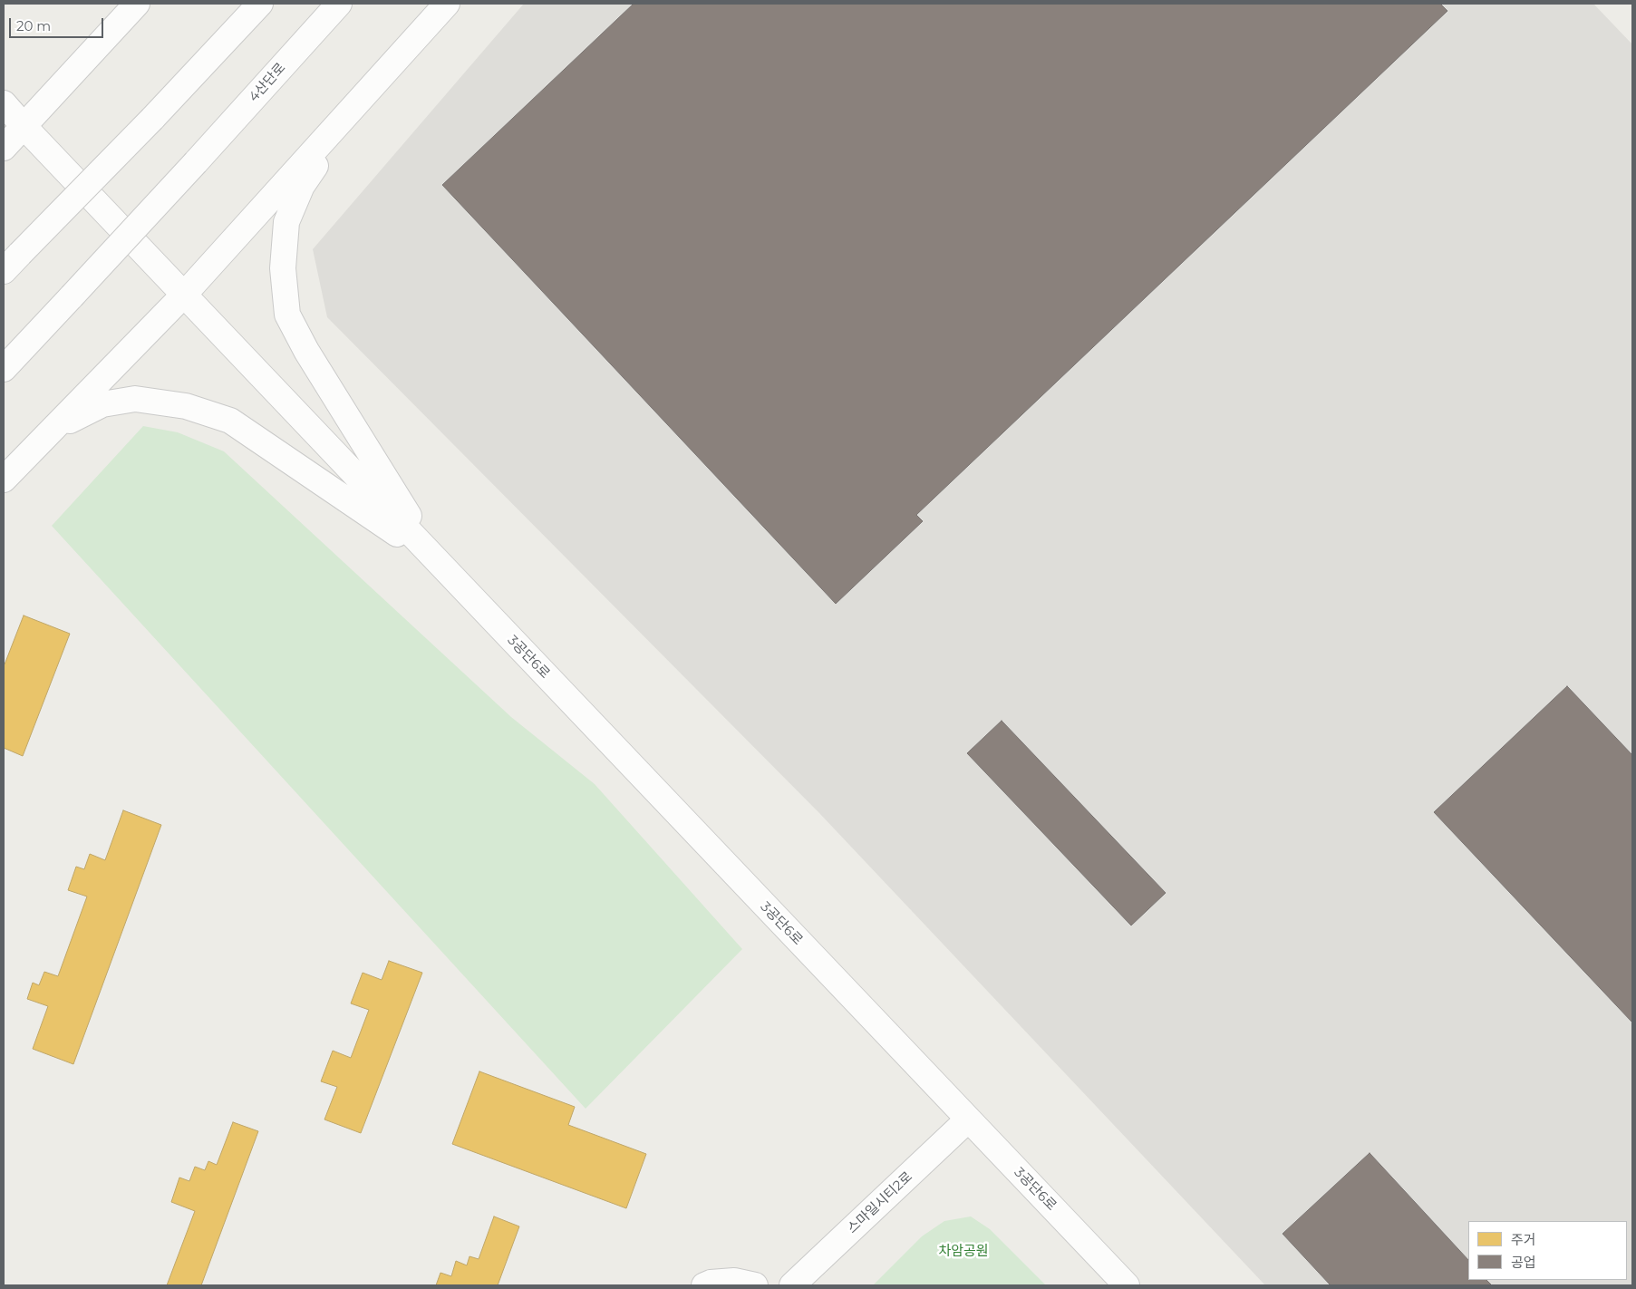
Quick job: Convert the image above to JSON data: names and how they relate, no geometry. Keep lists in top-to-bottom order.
{
  "streets": {
    "street": ["4산단로", "3공단6로", "스마일시티2로"]
  },
  "crossings": [
    ["3공단6로", "스마일시티2로"]
  ],
  "parks": ["차암공원"],
  "legend": ["주거", "공업"],
  "scale_bar": "20 m"
}
